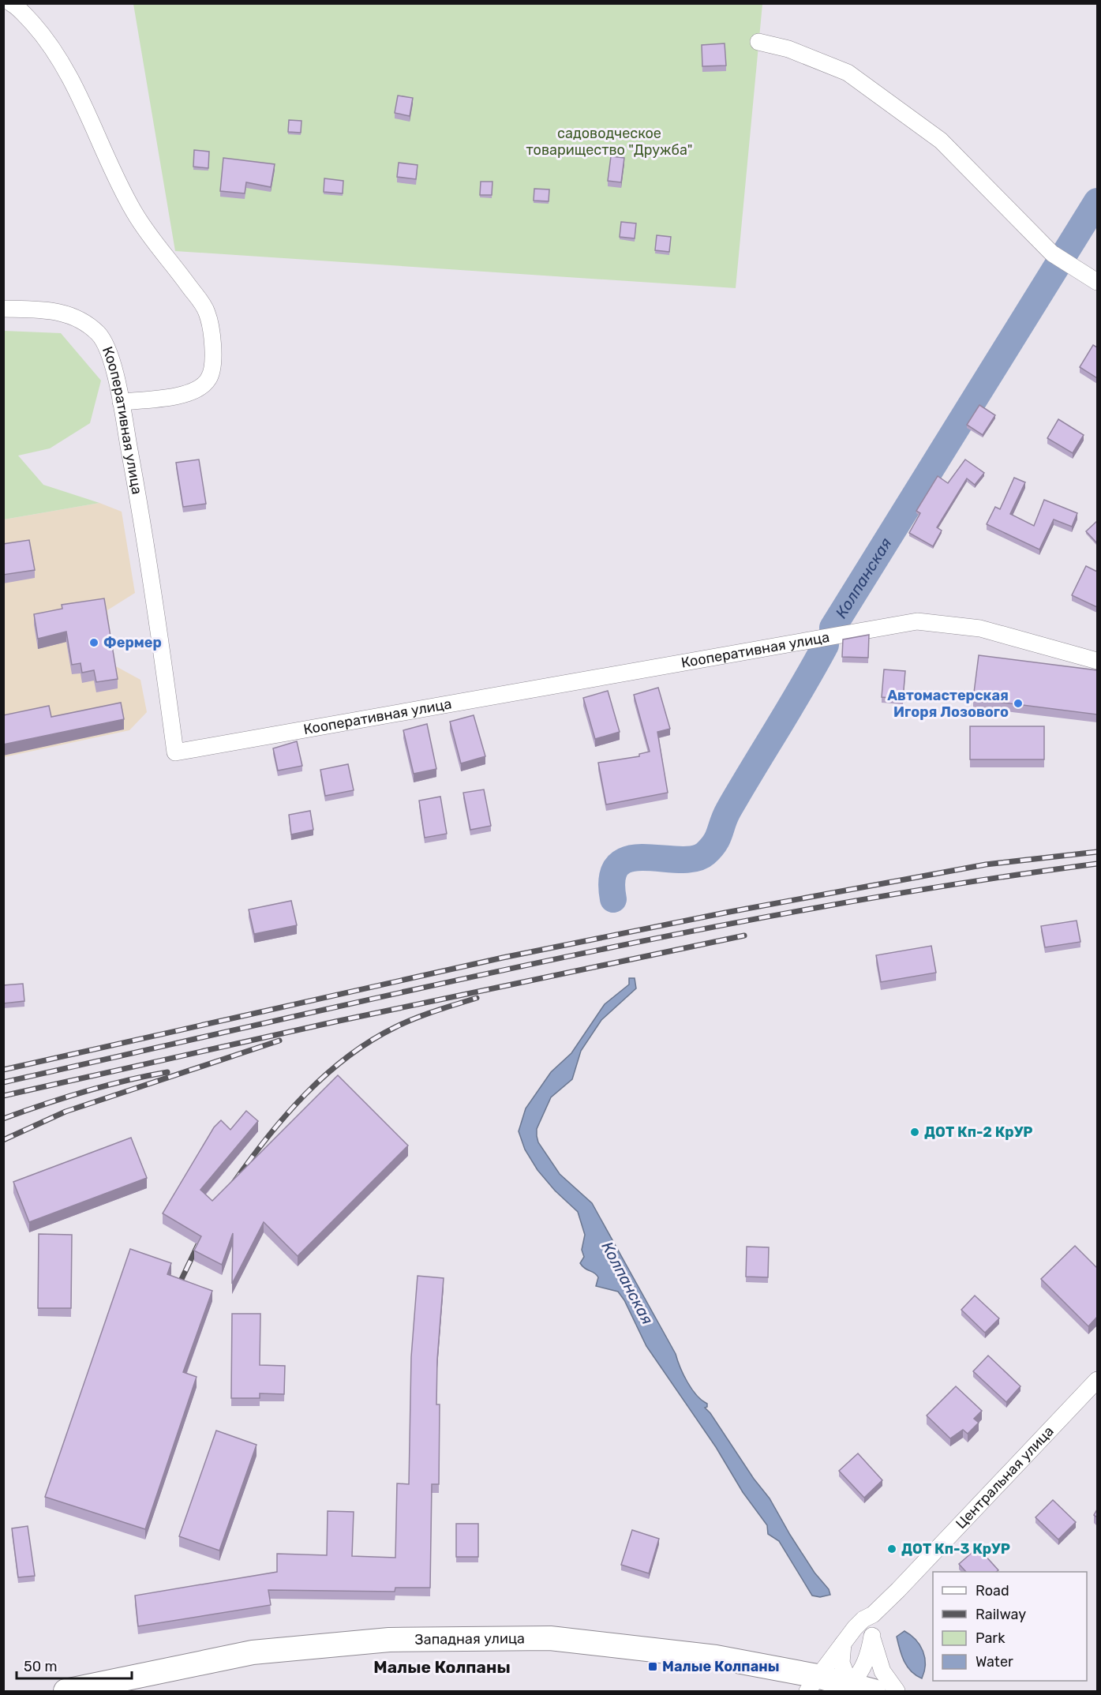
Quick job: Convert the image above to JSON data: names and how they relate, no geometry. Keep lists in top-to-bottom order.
{
  "streets": {
    "main road": ["Западная улица"],
    "street": ["Кооперативная улица", "Центральная улица"]
  },
  "crossings": [
    ["Центральная улица", "Западная улица"]
  ],
  "districts": ["Малые Колпаны"],
  "water": ["Колпанская"],
  "parks": ["садоводческое товарищество \"Дружба\""],
  "places": {
    "other": [
      "Фермер",
      "Автомастерская Игоря Лозового",
      "ДОТ Кп-2 КрУР",
      "ДОТ Кп-3 КрУР"
    ],
    "transit": ["Малые Колпаны"]
  },
  "legend": [
    "Road",
    "Railway",
    "Park",
    "Water"
  ],
  "scale_bar": "50 m"
}
